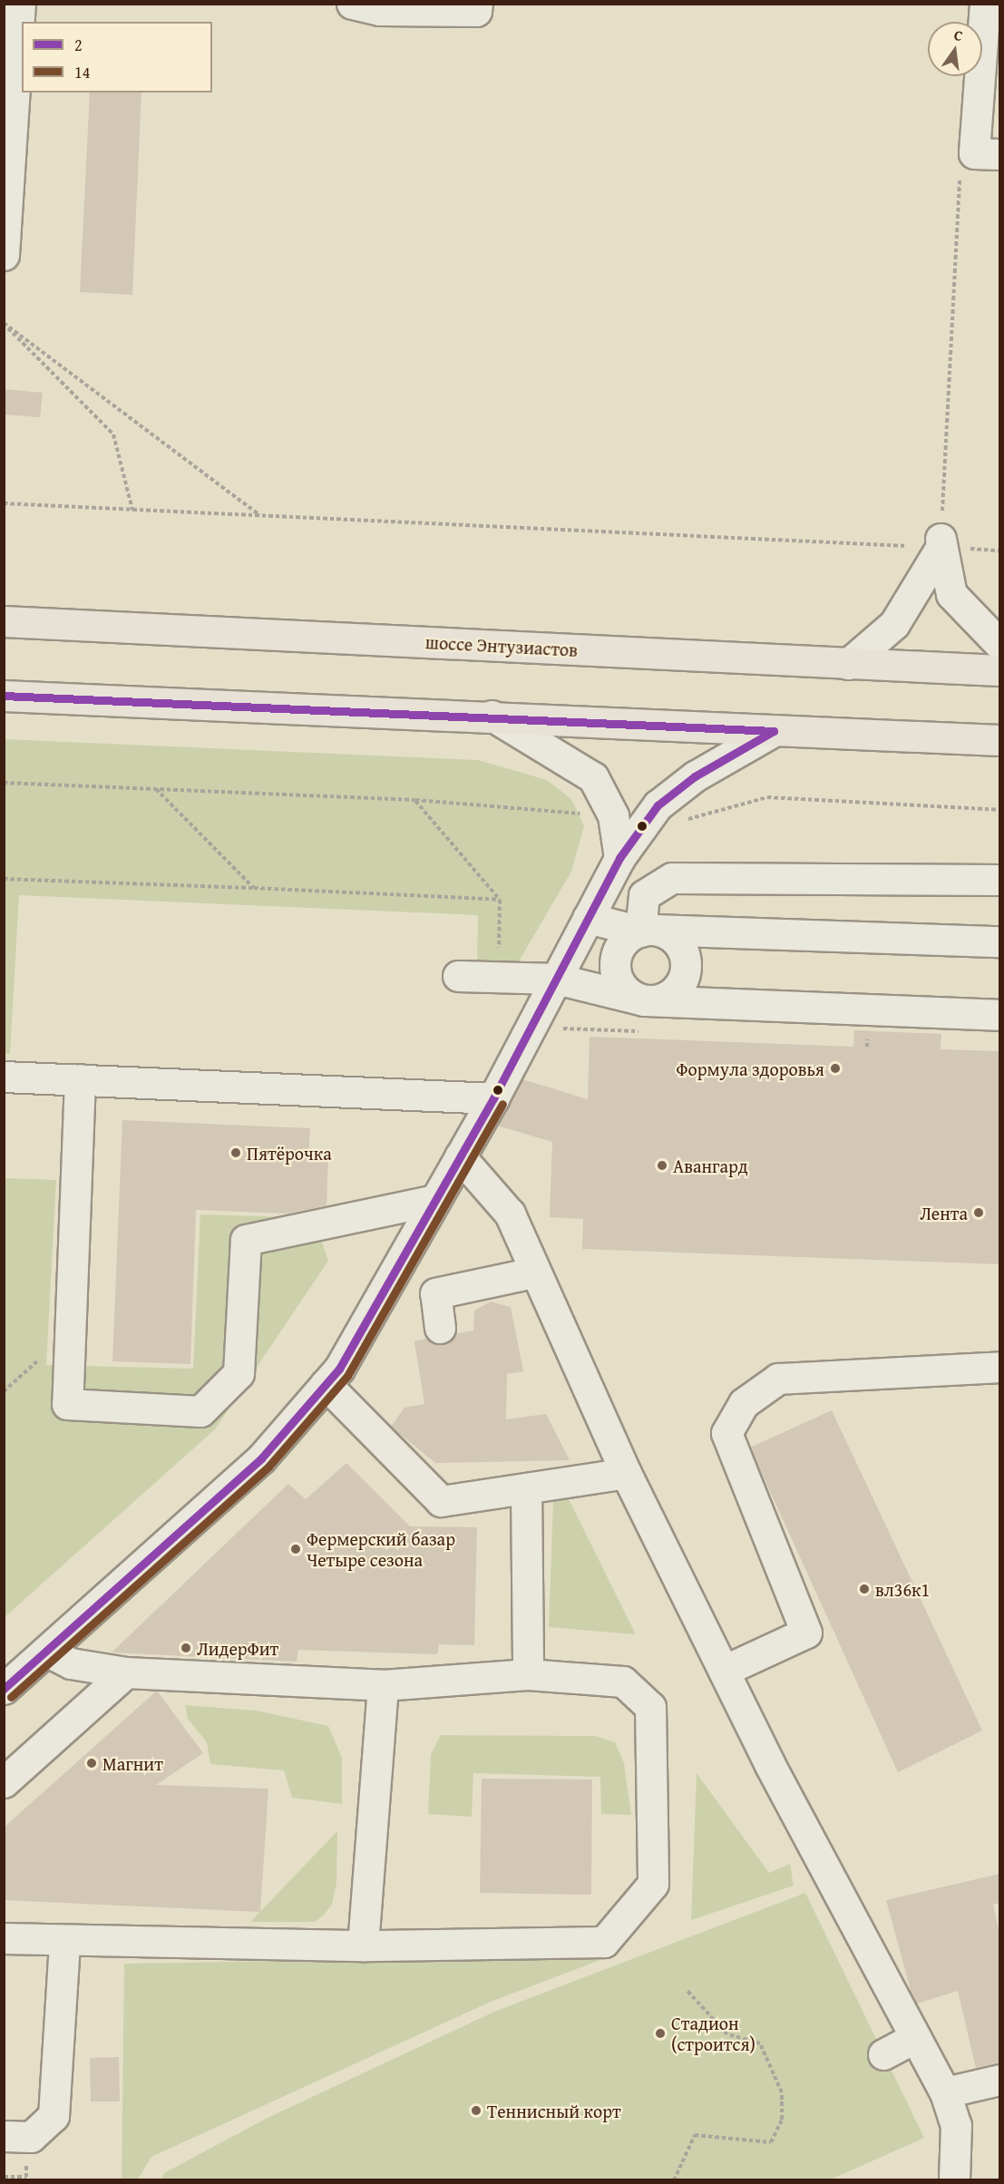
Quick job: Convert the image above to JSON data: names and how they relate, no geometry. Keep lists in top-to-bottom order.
{
  "streets": {
    "highway": ["шоссе Энтузиастов"]
  },
  "places": [
    "Формула здоровья",
    "Пятёрочка",
    "Авангард",
    "Лента",
    "Фермерский базар Четыре сезона",
    "вл36к1",
    "ЛидерФит",
    "Магнит",
    "Стадион (строится)",
    "Теннисный корт"
  ],
  "lines": ["transit line 2", "transit line 14"],
  "legend": ["2", "14"],
  "north": "top"
}
